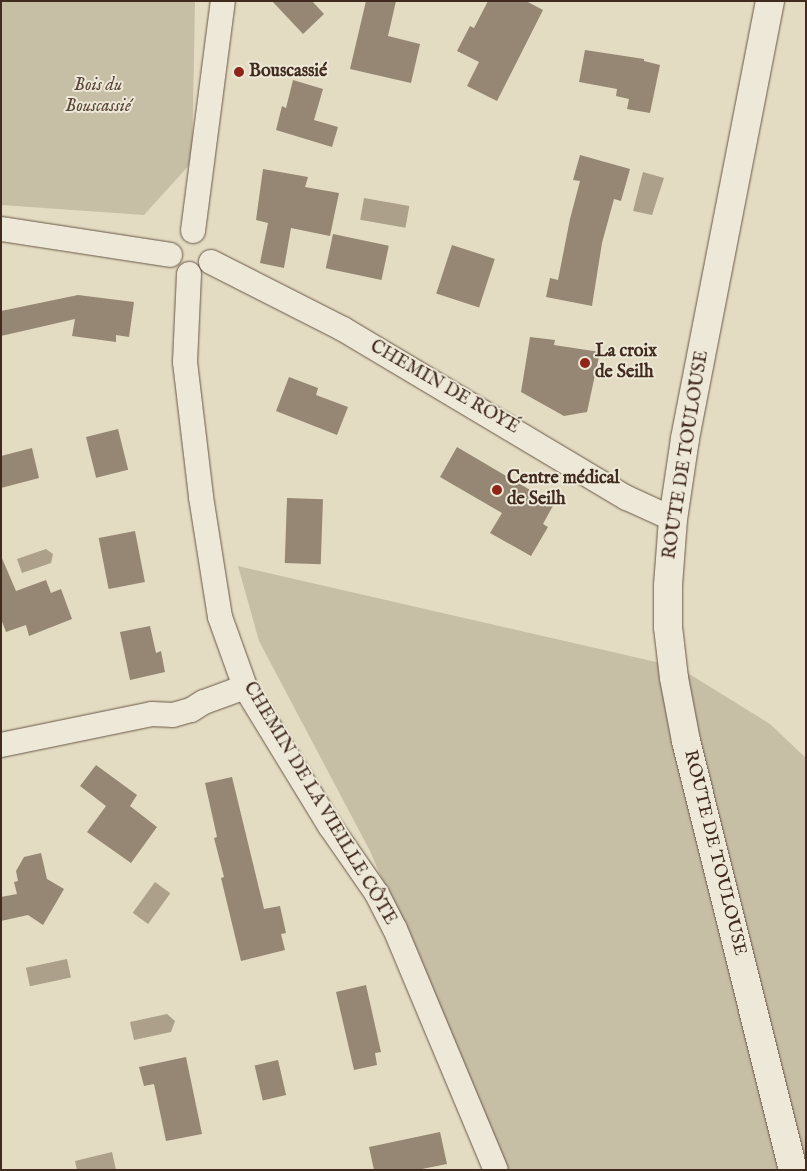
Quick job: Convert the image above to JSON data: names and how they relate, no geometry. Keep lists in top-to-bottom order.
{
  "streets": {
    "main road": ["ROUTE DE TOULOUSE"],
    "street": ["CHEMIN DE ROYÉ", "CHEMIN DE LA VIEILLE CÔTE"]
  },
  "crossings": [
    ["CHEMIN DE ROYÉ", "ROUTE DE TOULOUSE"],
    ["CHEMIN DE ROYÉ", "CHEMIN DE LA VIEILLE CÔTE"]
  ],
  "parks": ["Bois du Bouscassié"],
  "places": ["Bouscassié", "La croix de Seilh", "Centre médical de Seilh"]
}
